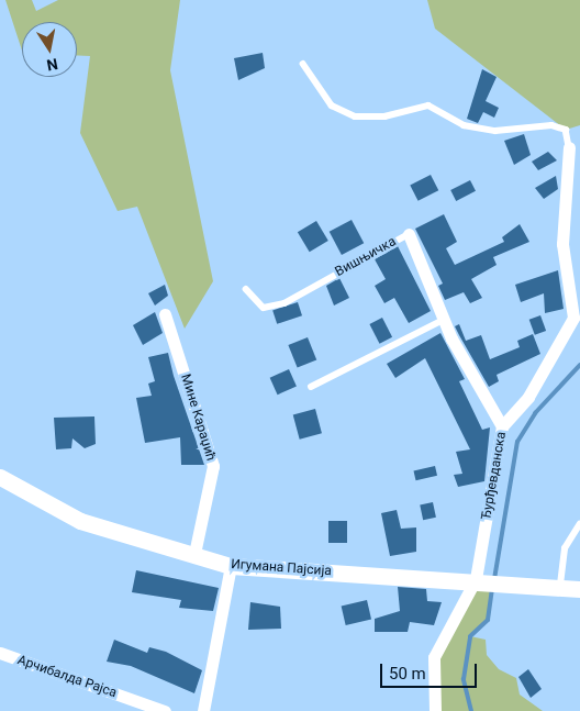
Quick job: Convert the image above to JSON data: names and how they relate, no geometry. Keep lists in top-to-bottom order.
{
  "streets": {
    "street": [
      "Вишњичка",
      "Мине Караџић",
      "Ђурђевданска",
      "Игумана Пајсија",
      "Арчибалда Рајса"
    ]
  },
  "crossings": [
    ["Вишњичка", "Ђурђевданска"],
    ["Мине Караџић", "Игумана Пајсија"],
    ["Ђурђевданска", "Игумана Пајсија"]
  ],
  "scale_bar": "50 m",
  "north": "bottom"
}
